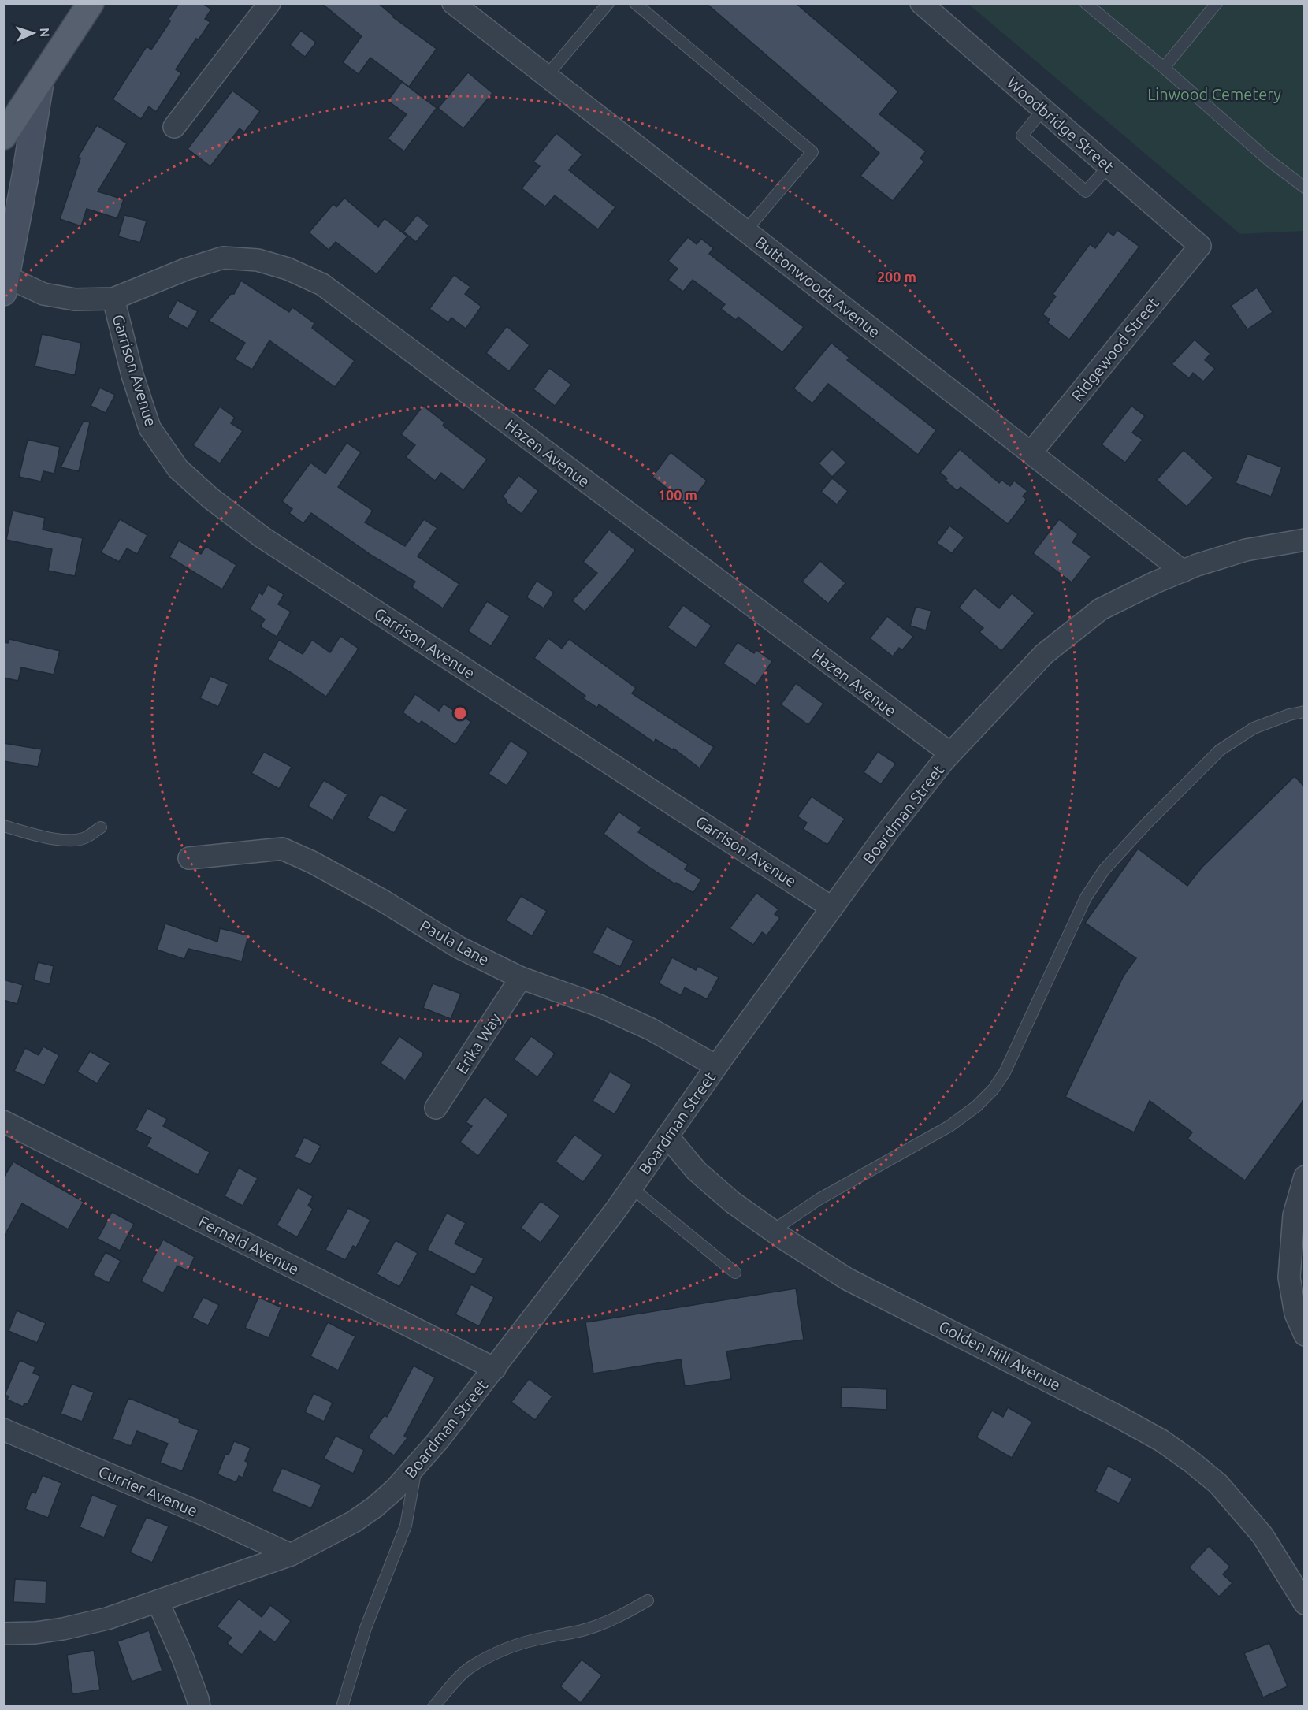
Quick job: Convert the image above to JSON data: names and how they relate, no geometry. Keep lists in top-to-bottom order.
{
  "streets": {
    "street": [
      "Woodbridge Street",
      "Buttonwoods Avenue",
      "Ridgewood Street",
      "Garrison Avenue",
      "Hazen Avenue",
      "Boardman Street",
      "Paula Lane",
      "Erika Way",
      "Fernald Avenue",
      "Golden Hill Avenue",
      "Currier Avenue"
    ]
  },
  "crossings": [
    ["Woodbridge Street", "Ridgewood Street"],
    ["Buttonwoods Avenue", "Ridgewood Street"],
    ["Buttonwoods Avenue", "Boardman Street"],
    ["Garrison Avenue", "Hazen Avenue"],
    ["Garrison Avenue", "Boardman Street"],
    ["Hazen Avenue", "Boardman Street"],
    ["Boardman Street", "Paula Lane"],
    ["Boardman Street", "Fernald Avenue"],
    ["Boardman Street", "Golden Hill Avenue"],
    ["Boardman Street", "Currier Avenue"],
    ["Paula Lane", "Erika Way"]
  ],
  "parks": ["Linwood Cemetery"],
  "north": "right",
  "rings": ["200 m", "100 m"]
}
